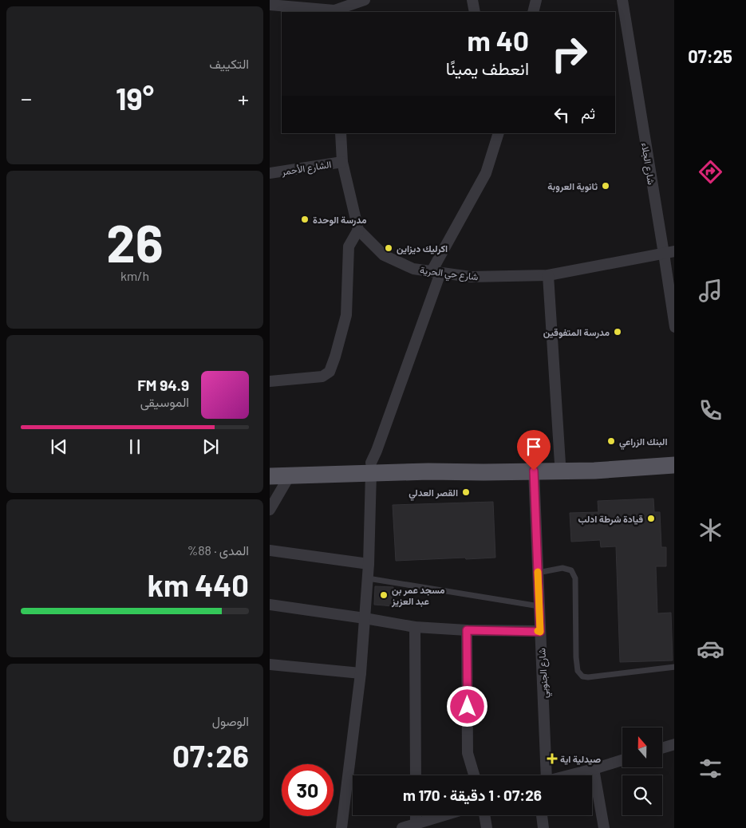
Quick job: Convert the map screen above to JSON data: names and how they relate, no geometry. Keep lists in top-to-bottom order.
{
  "streets": {
    "street": [
      "شارع الجلاء",
      "الشارع الأحمر",
      "شارع حي الحرية",
      "شارع الجنوبي"
    ]
  },
  "crossings": [
    ["شارع الجلاء", "شارع حي الحرية"]
  ],
  "places": {
    "other": [
      "ثانوية العروبة",
      "مدرسة الوحدة",
      "اكرليك ديزاين",
      "مدرسة المتفوقين",
      "البنك الزراعي",
      "القصر العدلي",
      "قيادة شرطة ادلب",
      "مسجد عمر بن عبد العزيز"
    ],
    "health": ["صيدلية اية"]
  },
  "north": "top",
  "page": {
    "tabs": "07:25",
    "tile": [
      "التكييف",
      ["26", "km/h"],
      ["المدى · 88%", "440 km"],
      ["الوصول", "07:26"]
    ],
    "turn": ["40 m", "انعطف يمينًا"],
    "heat": ["−", "19°", "+"],
    "then": "ثم",
    "song": ["94.9 FM", "الموسيقى"],
    "limit": "30",
    "trip": "07:26 · 1 دقيقة · 170 m"
  }
}
